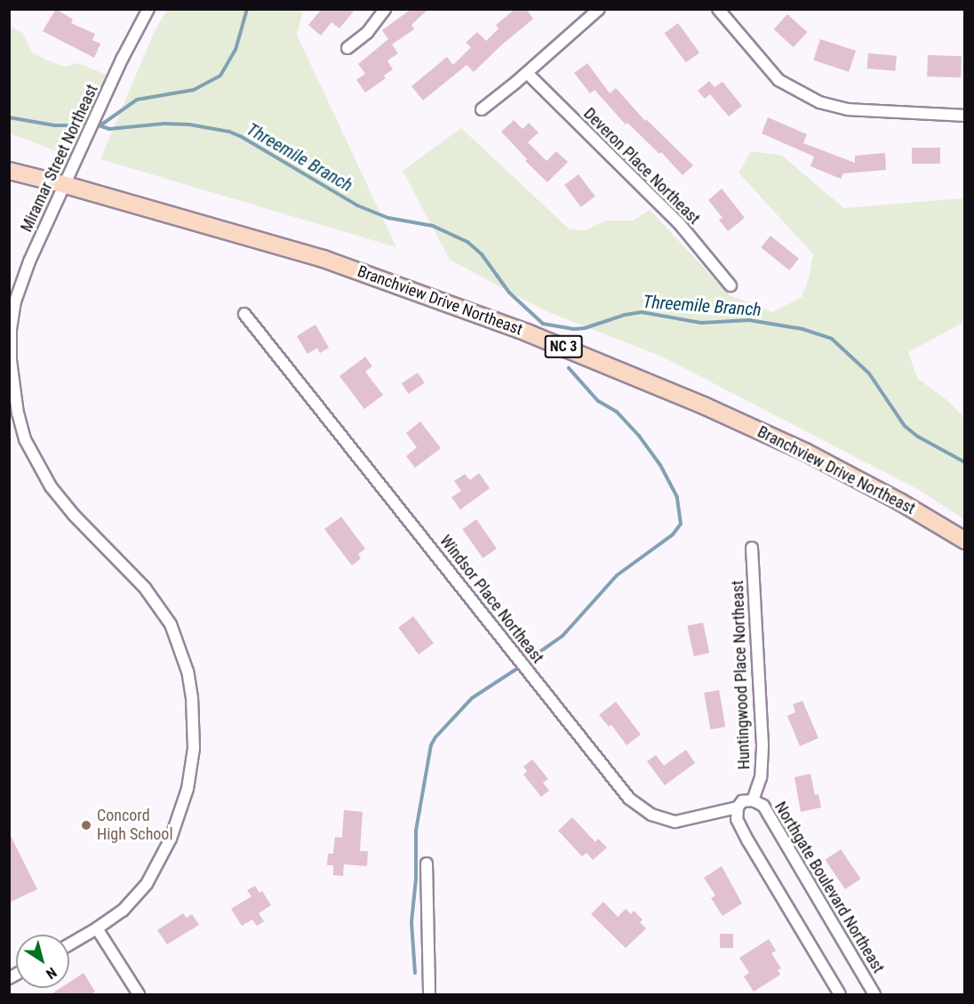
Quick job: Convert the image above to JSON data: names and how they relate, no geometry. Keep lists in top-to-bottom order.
{
  "streets": {
    "main road": ["Branchview Drive Northeast", "NC 3"],
    "street": [
      "Miramar Street Northeast",
      "Deveron Place Northeast",
      "Windsor Place Northeast",
      "Huntingwood Place Northeast",
      "Northgate Boulevard Northeast"
    ]
  },
  "crossings": [
    ["Miramar Street Northeast", "Branchview Drive Northeast"],
    ["Windsor Place Northeast", "Huntingwood Place Northeast"],
    ["Windsor Place Northeast", "Northgate Boulevard Northeast"],
    ["Huntingwood Place Northeast", "Northgate Boulevard Northeast"]
  ],
  "water": ["Threemile Branch"],
  "places": ["Concord High School"],
  "north": "bottom right"
}
